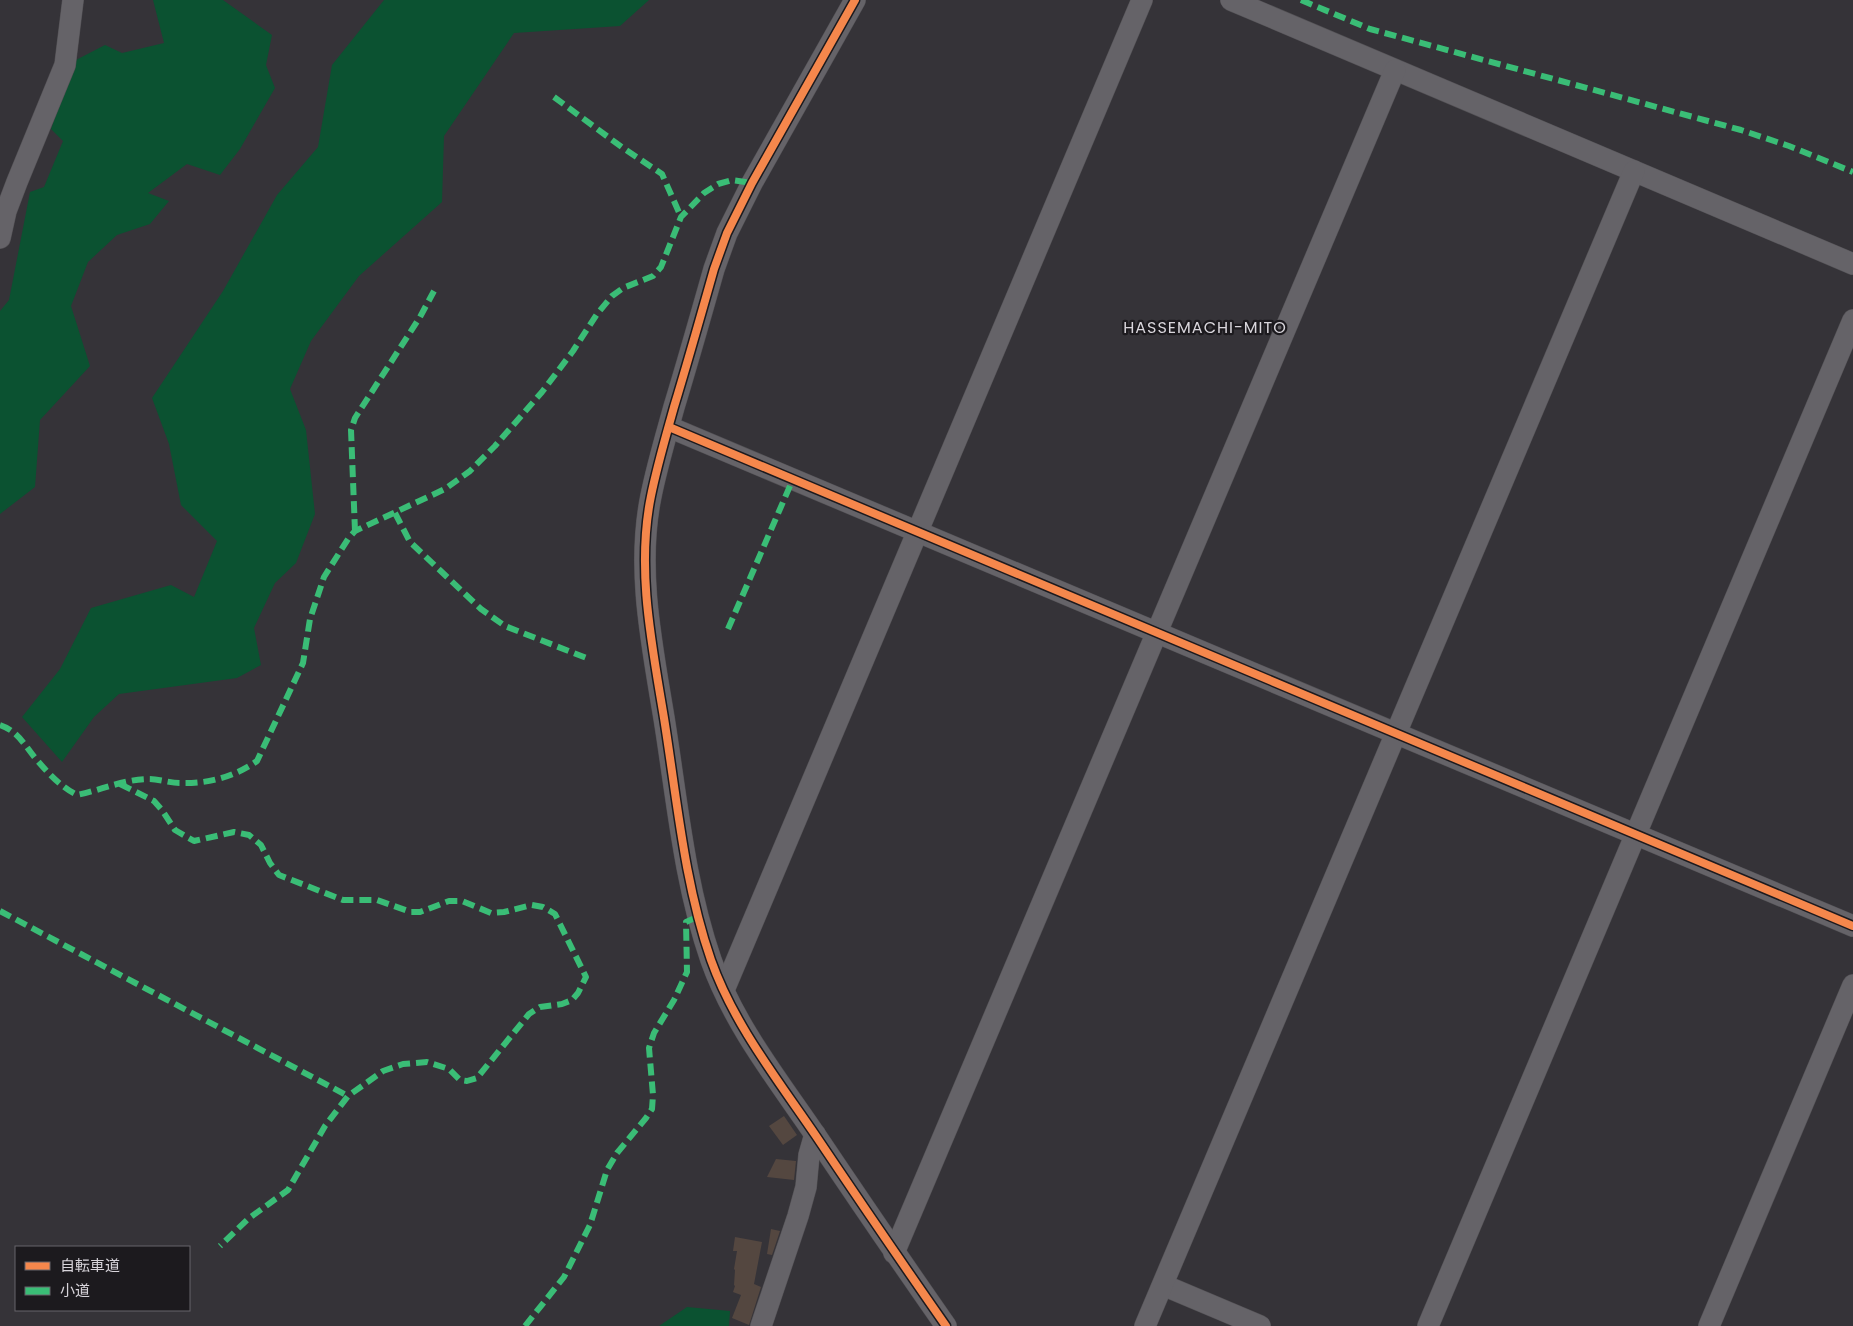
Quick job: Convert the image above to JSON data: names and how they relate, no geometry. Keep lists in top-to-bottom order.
{
  "districts": ["HASSEMACHI-MITO"],
  "legend": ["自転車道", "小道"]
}
